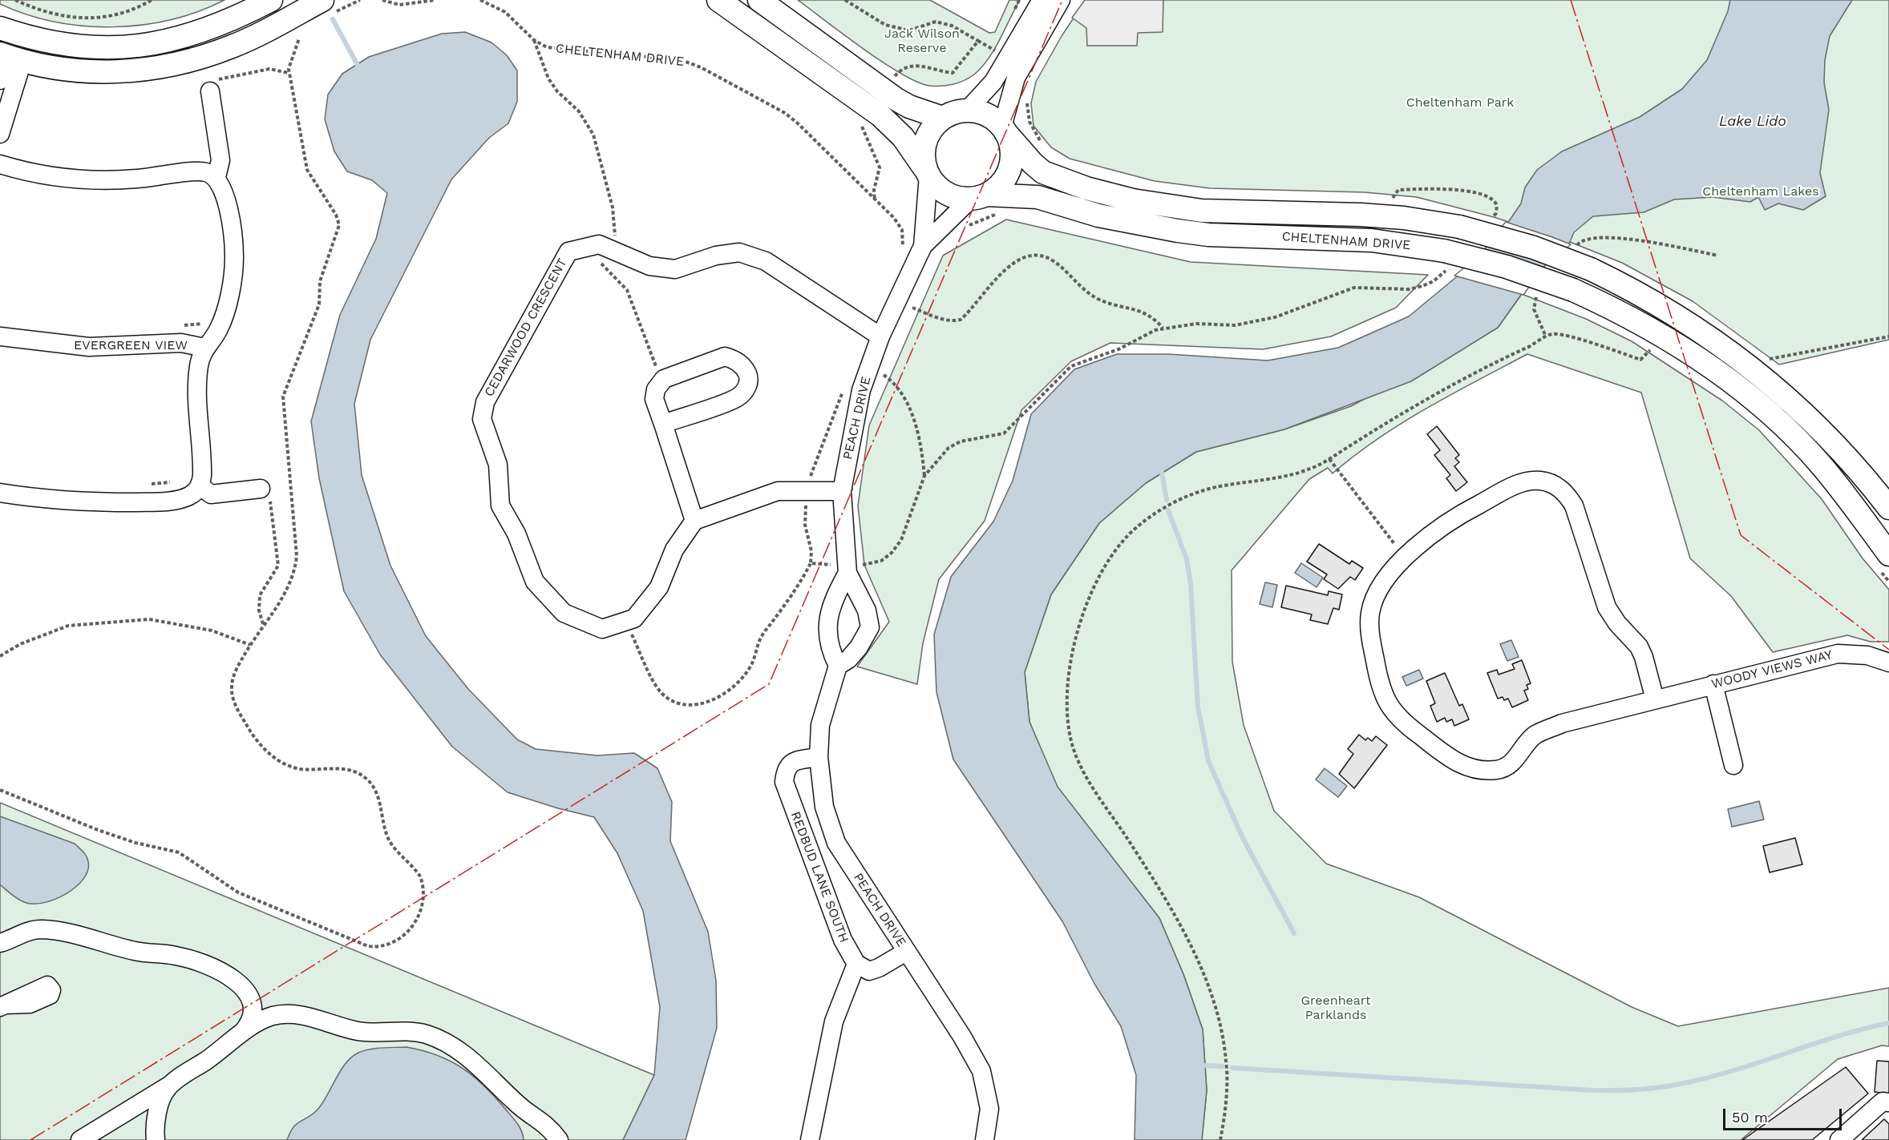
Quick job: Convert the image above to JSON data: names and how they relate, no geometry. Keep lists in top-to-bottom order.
{
  "streets": {
    "main road": ["CHELTENHAM DRIVE"],
    "street": [
      "CEDARWOOD CRESCENT",
      "EVERGREEN VIEW",
      "PEACH DRIVE",
      "WOODY VIEWS WAY",
      "REDBUD LANE SOUTH"
    ]
  },
  "crossings": [
    ["CHELTENHAM DRIVE", "PEACH DRIVE"],
    ["PEACH DRIVE", "REDBUD LANE SOUTH"]
  ],
  "water": ["Lake Lido"],
  "parks": [
    "Jack Wilson Reserve",
    "Cheltenham Park",
    "Cheltenham Lakes",
    "Greenheart Parklands"
  ],
  "scale_bar": "50 m"
}
